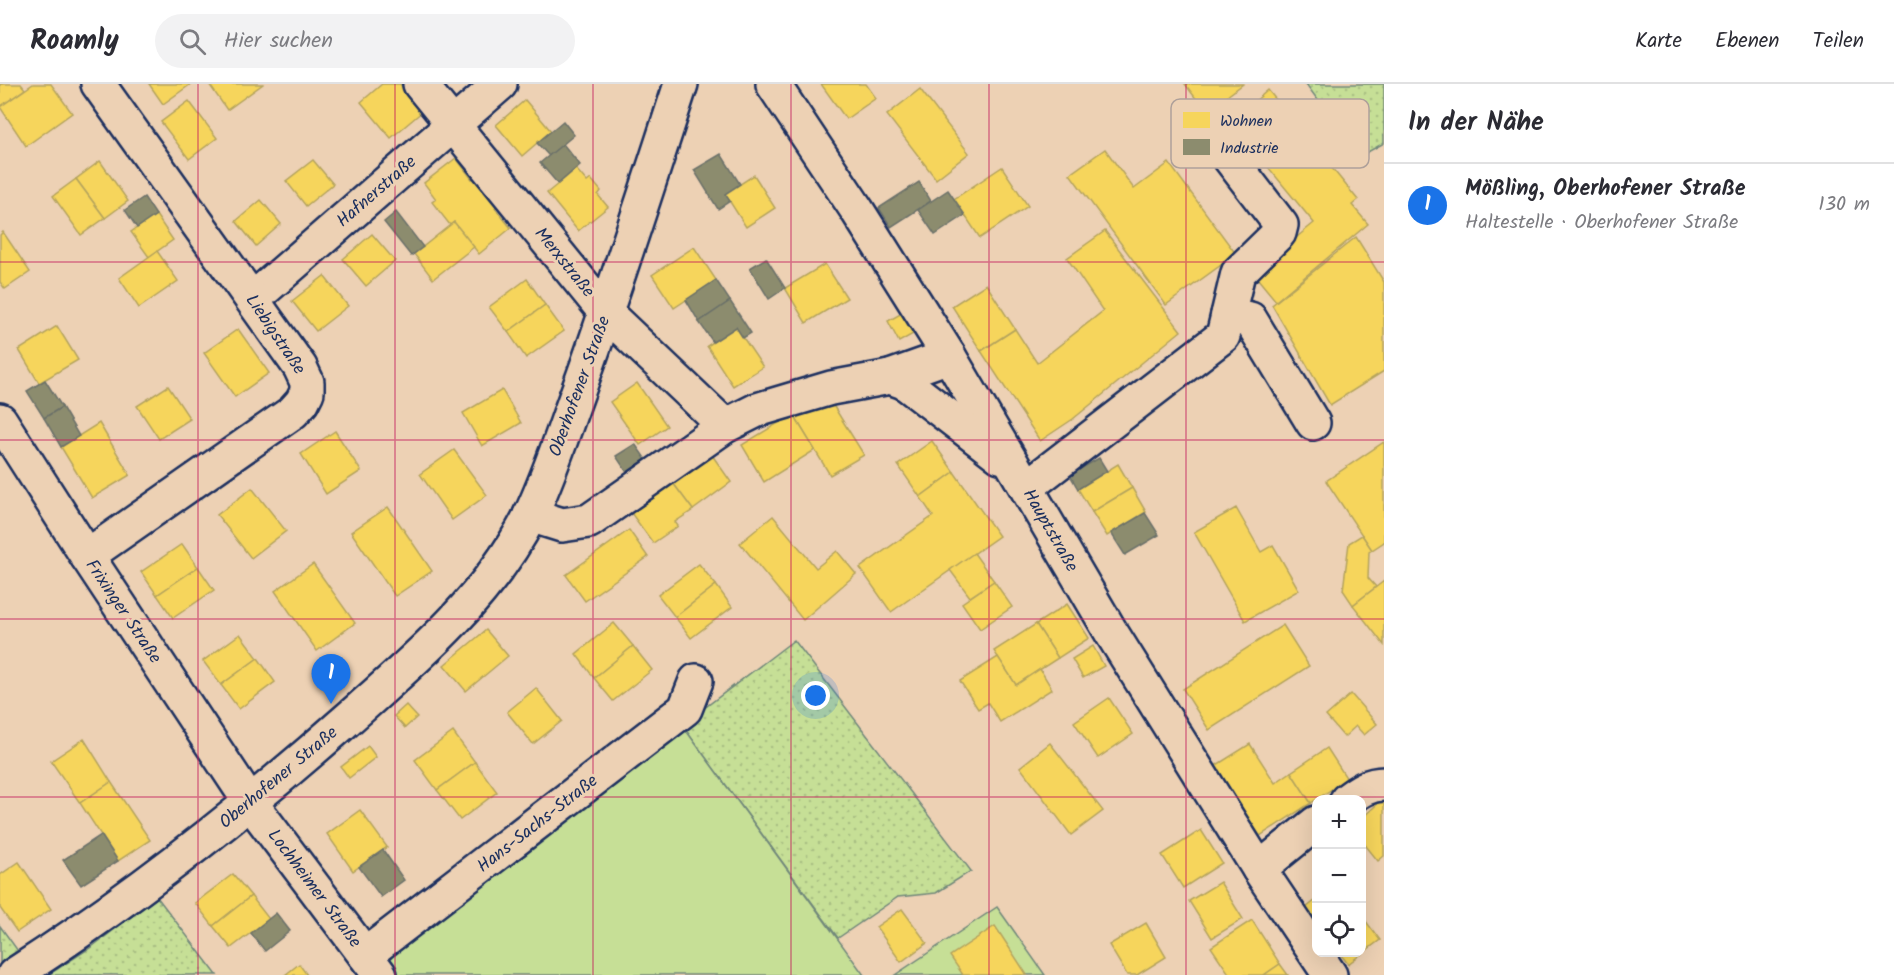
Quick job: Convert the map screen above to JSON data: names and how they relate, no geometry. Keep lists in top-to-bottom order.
{
  "streets": {
    "street": [
      "Hafnerstraße",
      "Merxstraße",
      "Liebigstraße",
      "Oberhofener Straße",
      "Hauptstraße",
      "Frixinger Straße",
      "Hans-Sachs-Straße",
      "Lochheimer Straße"
    ]
  },
  "crossings": [
    ["Hafnerstraße", "Merxstraße"],
    ["Hafnerstraße", "Liebigstraße"],
    ["Merxstraße", "Oberhofener Straße"],
    ["Liebigstraße", "Frixinger Straße"],
    ["Oberhofener Straße", "Frixinger Straße"],
    ["Oberhofener Straße", "Lochheimer Straße"],
    ["Frixinger Straße", "Lochheimer Straße"],
    ["Hans-Sachs-Straße", "Lochheimer Straße"]
  ],
  "legend": ["Wohnen", "Industrie"],
  "page": {
    "header": "Roamly",
    "search": "Hier suchen",
    "nav": ["Karte", "Ebenen", "Teilen"],
    "heading": "In der Nähe",
    "list": [
      {
        "mark": "1",
        "name": "Mößling, Oberhofener Straße",
        "note": "Haltestelle · Oberhofener Straße",
        "value": "130 m"
      }
    ],
    "pins": "1",
    "map_buttons": ["+", "−"]
  }
}
